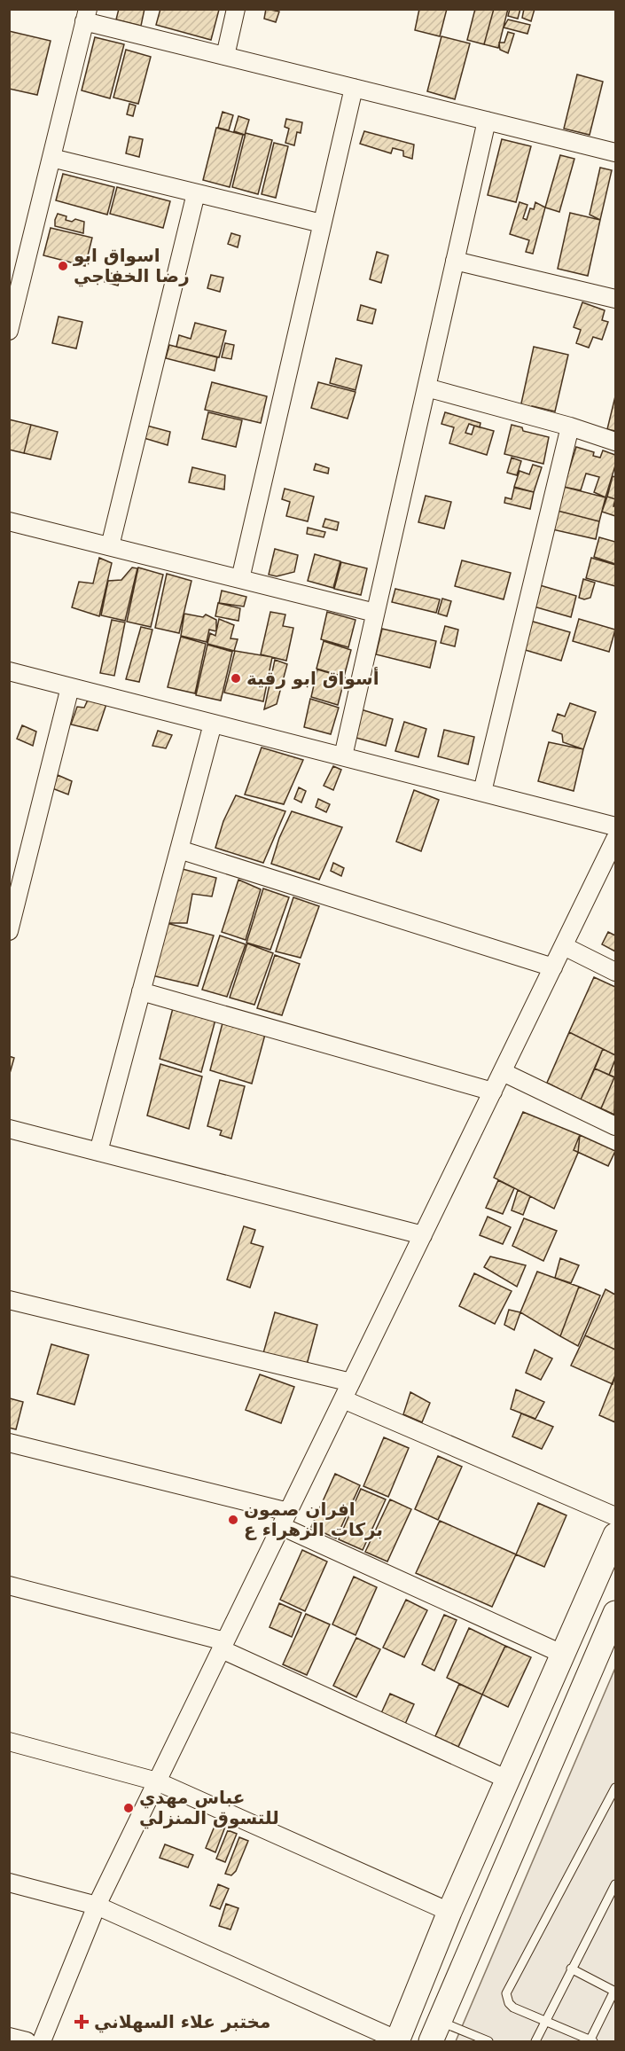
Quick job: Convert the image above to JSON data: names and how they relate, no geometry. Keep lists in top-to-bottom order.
{
  "places": {
    "other": [
      "اسواق ابو رضا الخفاجي",
      "أسواق ابو رقية",
      "افران صمون بركات الزهراء ع",
      "عباس مهدي للتسوق المنزلي"
    ],
    "health": ["مختبر علاء السهلاني"]
  }
}
